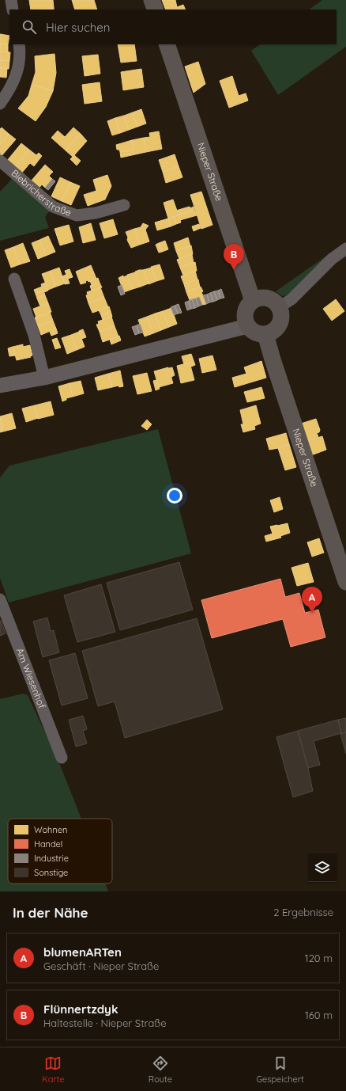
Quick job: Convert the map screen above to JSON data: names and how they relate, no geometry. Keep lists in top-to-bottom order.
{
  "streets": {
    "main road": ["Nieper Straße"],
    "street": ["Biebricherstraße", "Am Wiesenhof"]
  },
  "legend": [
    "Wohnen",
    "Handel",
    "Industrie",
    "Sonstige"
  ],
  "page": {
    "search": "Hier suchen",
    "pins": ["B", "A"],
    "heading": ["In der Nähe", "2 Ergebnisse"],
    "list": [
      {
        "mark": "A",
        "name": "blumenARTen",
        "note": "Geschäft · Nieper Straße",
        "value": "120 m"
      },
      {
        "mark": "B",
        "name": "Flünnertzdyk",
        "note": "Haltestelle · Nieper Straße",
        "value": "160 m"
      }
    ],
    "nav": ["Karte", "Route", "Gespeichert"]
  }
}
